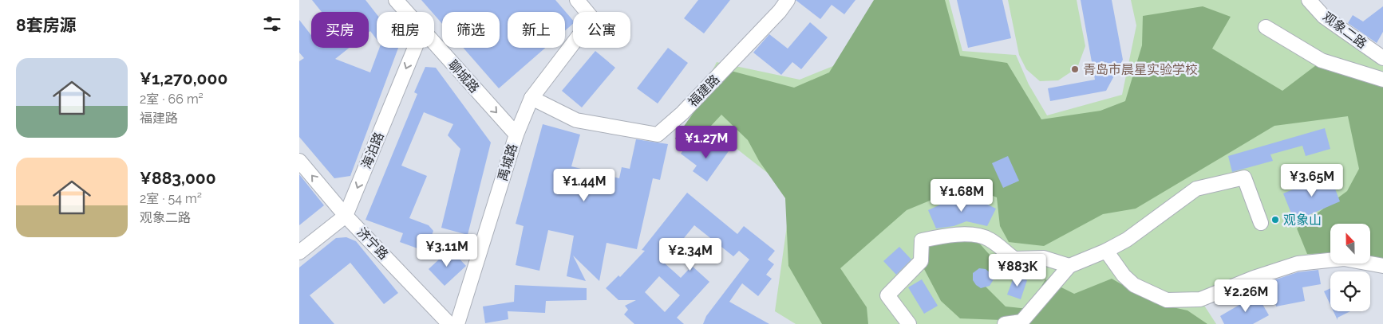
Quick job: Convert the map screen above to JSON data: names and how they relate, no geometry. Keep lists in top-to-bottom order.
{
  "streets": {
    "street": [
      "观象二路",
      "聊城路",
      "福建路",
      "海泊路",
      "禹城路",
      "济宁路"
    ]
  },
  "crossings": [
    ["聊城路", "禹城路"],
    ["福建路", "禹城路"],
    ["海泊路", "济宁路"]
  ],
  "one_way": ["聊城路", "海泊路"],
  "places": ["青岛市晨星实验学校", "观象山"],
  "north": "top",
  "page": {
    "heading": "8套房源",
    "chip": [
      "买房",
      "租房",
      "筛选",
      "新上",
      "公寓"
    ],
    "list": [
      {
        "name": "¥1,270,000",
        "note": "2室 · 66 m² · 福建路"
      },
      {
        "name": "¥883,000",
        "note": "2室 · 54 m² · 观象二路"
      }
    ],
    "price": [
      "¥1.27M",
      "¥3.65M",
      "¥1.44M",
      "¥1.68M",
      "¥3.11M",
      "¥2.34M",
      "¥883K",
      "¥2.26M"
    ]
  }
}
